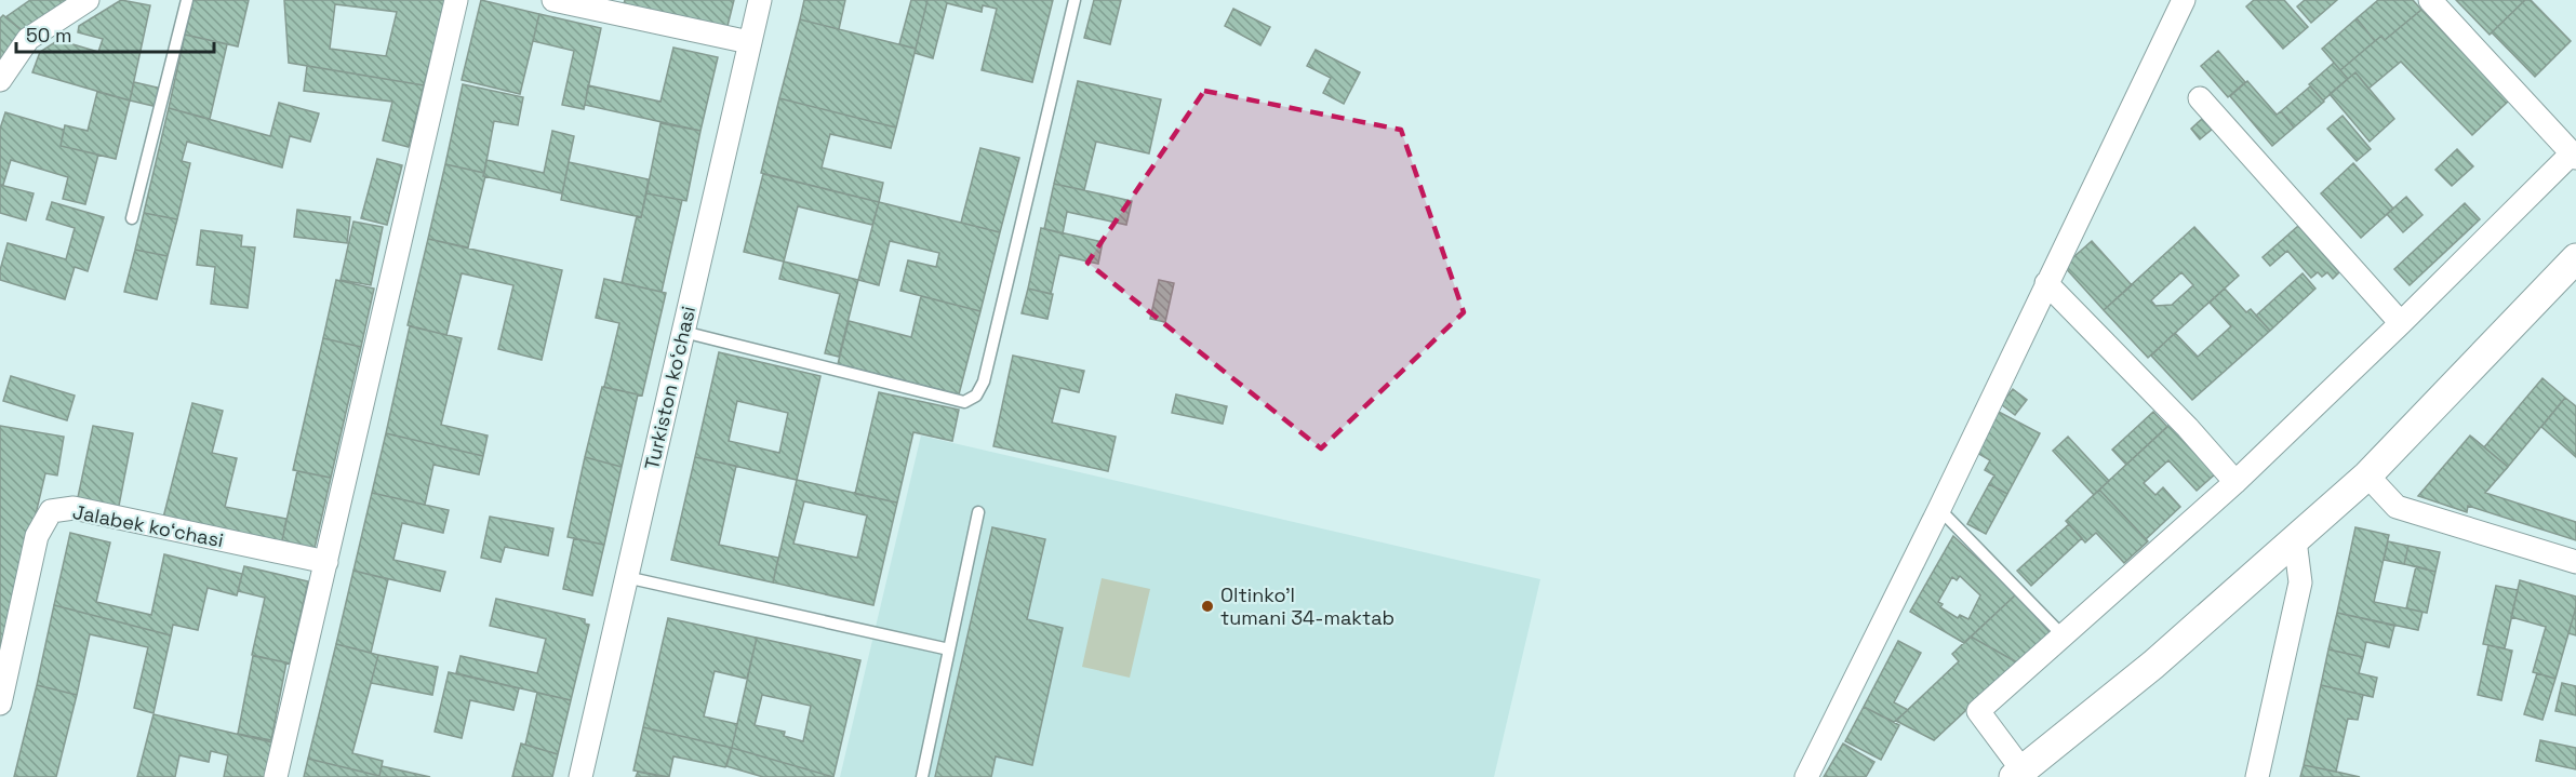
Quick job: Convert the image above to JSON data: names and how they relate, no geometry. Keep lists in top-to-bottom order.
{
  "streets": {
    "street": ["Turkiston koʻchasi", "Jalabek koʻchasi"]
  },
  "places": ["Oltinko'l tumani 34-maktab"],
  "scale_bar": "50 m"
}
